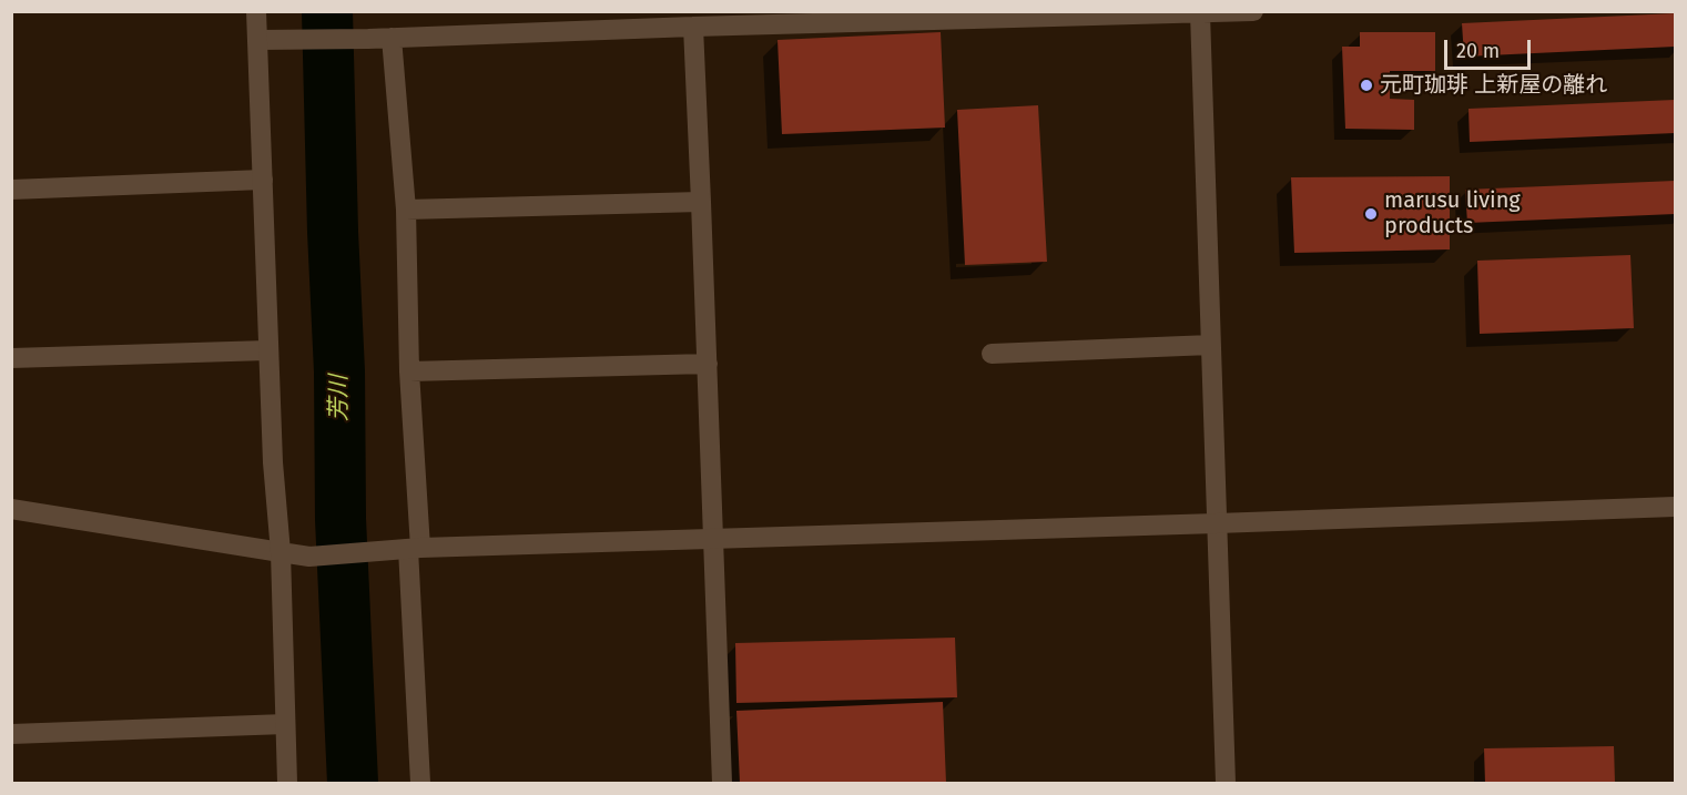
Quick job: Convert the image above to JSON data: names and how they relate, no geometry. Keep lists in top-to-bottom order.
{
  "water": ["芳川"],
  "places": ["元町珈琲 上新屋の離れ", "marusu living products"],
  "scale_bar": "20 m"
}
